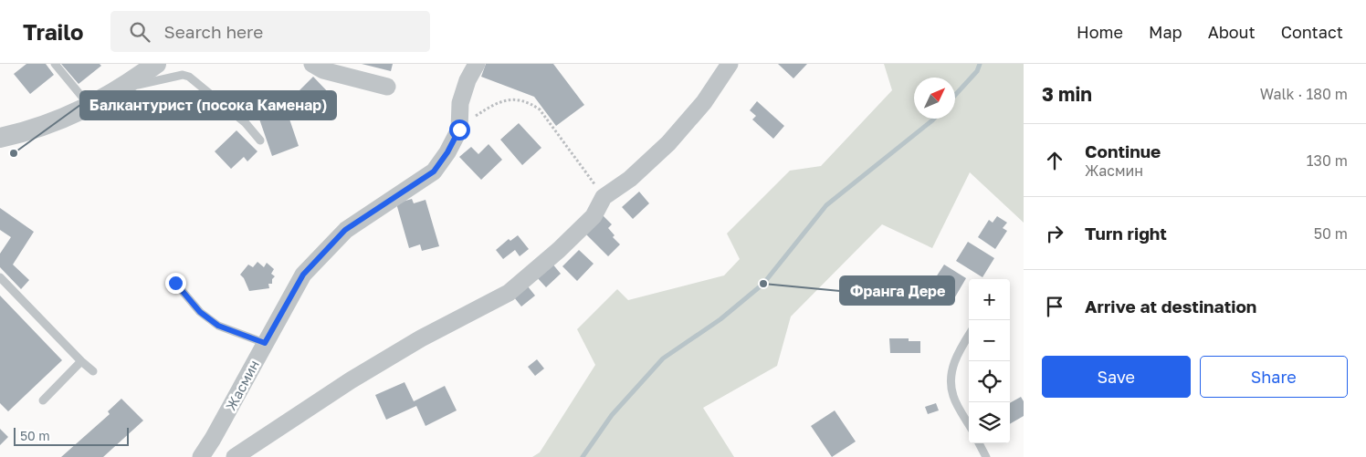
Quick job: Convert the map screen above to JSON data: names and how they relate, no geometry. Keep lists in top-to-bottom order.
{
  "streets": {
    "street": ["Жасмин"]
  },
  "places": ["Балкантурист (посока Каменар)", "Франга Дере"],
  "scale_bar": "50 m",
  "north": "top right",
  "page": {
    "header": "Trailo",
    "search": "Search here",
    "nav": [
      "Home",
      "Map",
      "About",
      "Contact"
    ],
    "heading": ["3 min", "Walk · 180 m"],
    "list": [
      ["Continue", "Жасмин", "130 m"],
      ["Turn right", "50 m"],
      "Arrive at destination"
    ],
    "map_buttons": ["+", "−"],
    "buttons": ["Save", "Share"],
    "scale": "50 m"
  }
}
